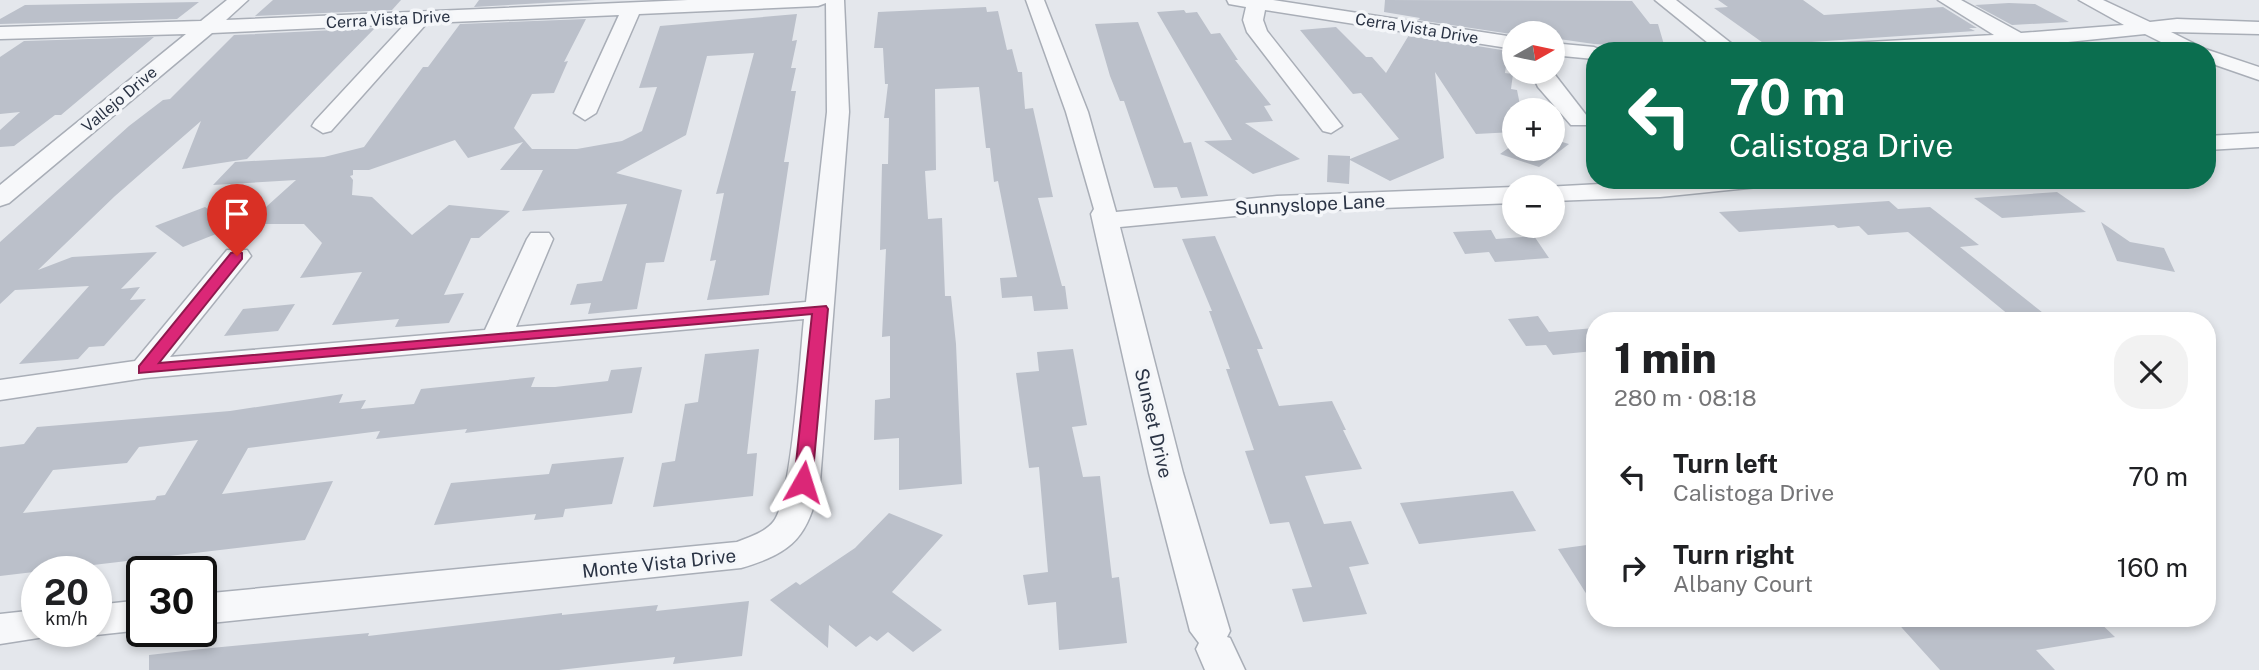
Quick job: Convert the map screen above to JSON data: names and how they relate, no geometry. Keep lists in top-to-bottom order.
{
  "streets": {
    "street": [
      "Cerra Vista Drive",
      "Vallejo Drive",
      "Sunnyslope Lane",
      "Sunset Drive",
      "Monte Vista Drive"
    ]
  },
  "crossings": [
    ["Cerra Vista Drive", "Vallejo Drive"],
    ["Sunnyslope Lane", "Sunset Drive"]
  ],
  "north": "right",
  "page": {
    "map_buttons": ["+", "−"],
    "turn": ["70 m", "Calistoga Drive"],
    "heading": ["1 min", "280 m · 08:18"],
    "list": [
      {
        "name": "Turn left",
        "note": "Calistoga Drive",
        "value": "70 m"
      },
      {
        "name": "Turn right",
        "note": "Albany Court",
        "value": "160 m"
      }
    ],
    "speed": "20 km/h",
    "limit": "30"
  }
}
